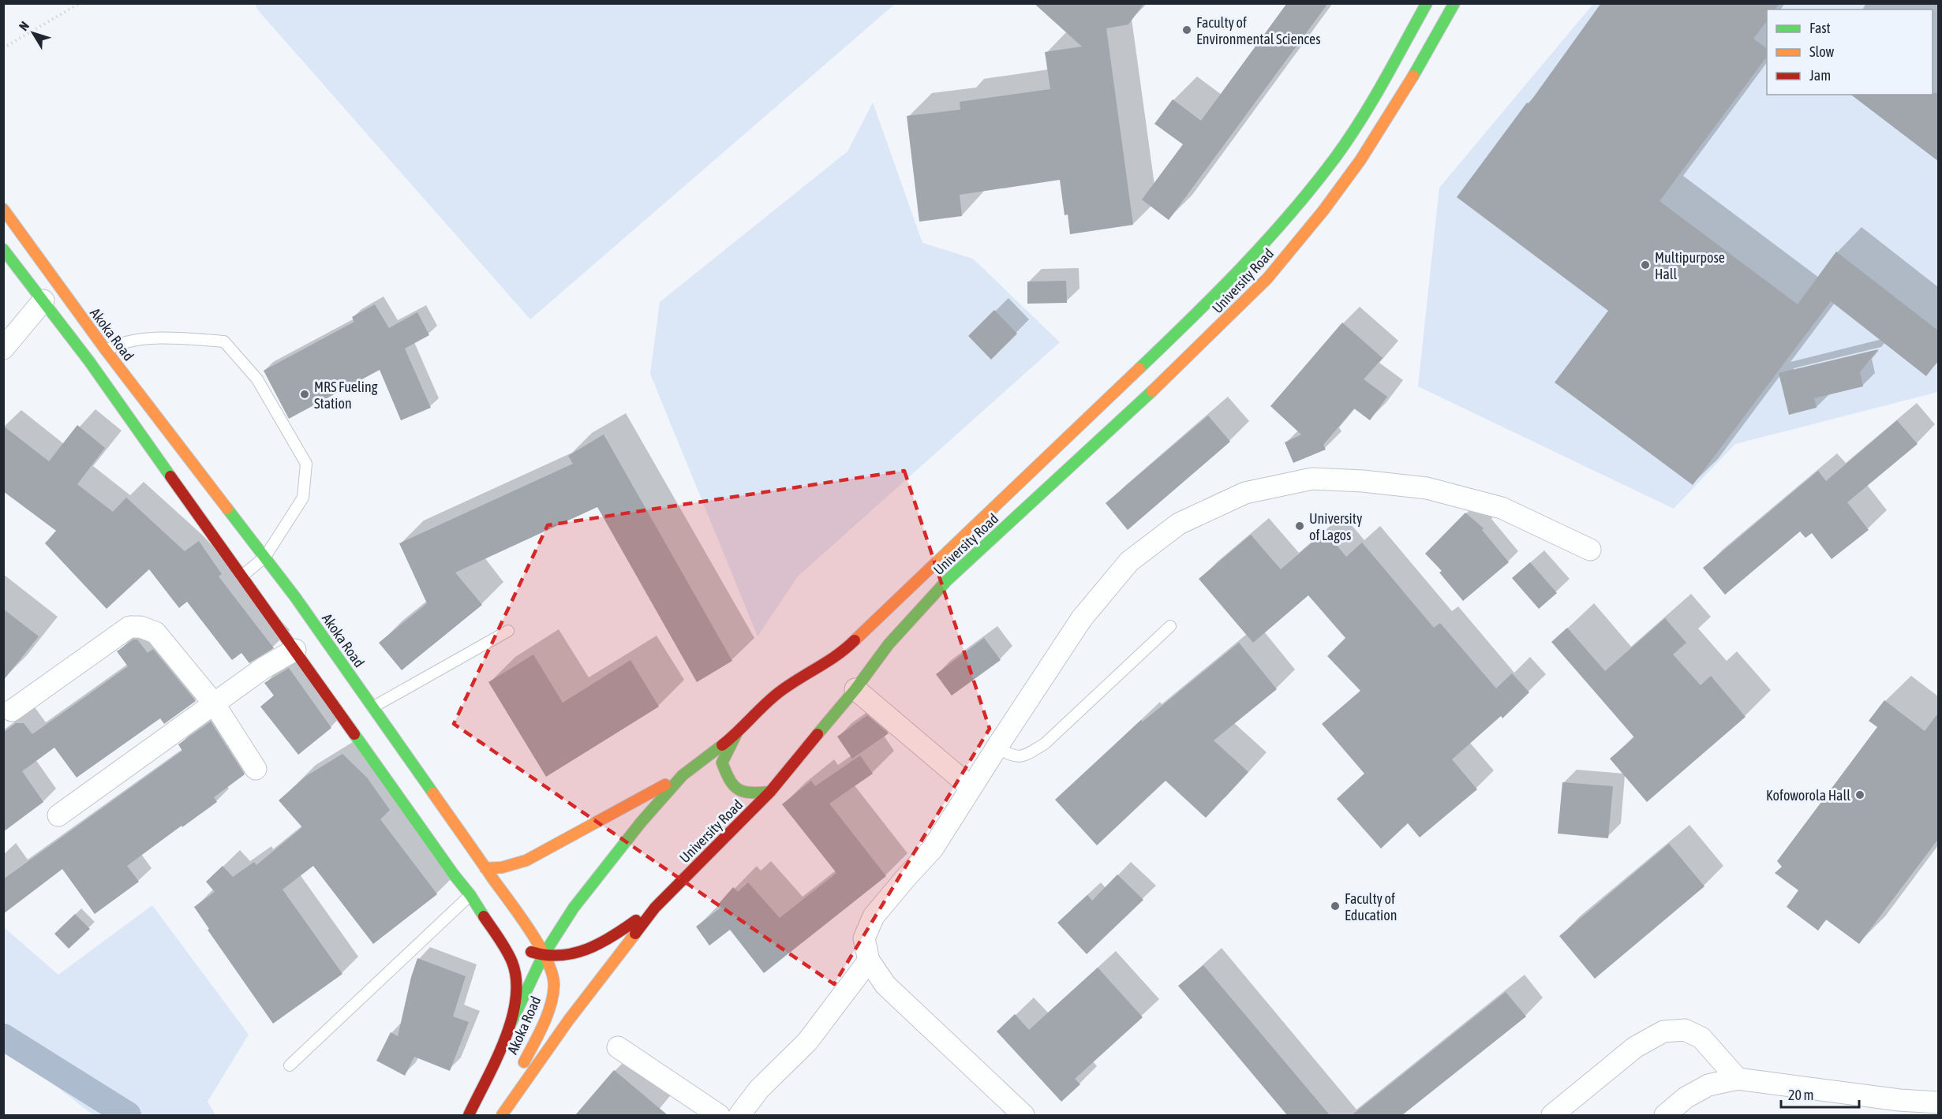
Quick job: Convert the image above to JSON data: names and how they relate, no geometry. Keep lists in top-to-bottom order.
{
  "streets": {
    "main road": ["University Road", "Akoka Road"]
  },
  "crossings": [
    ["University Road", "Akoka Road"]
  ],
  "places": [
    "Faculty of Environmental Sciences",
    "Multipurpose Hall",
    "MRS Fueling Station",
    "University of Lagos",
    "Kofoworola Hall",
    "Faculty of Education"
  ],
  "legend": ["Fast", "Slow", "Jam"],
  "scale_bar": "20 m",
  "north": "top left"
}
